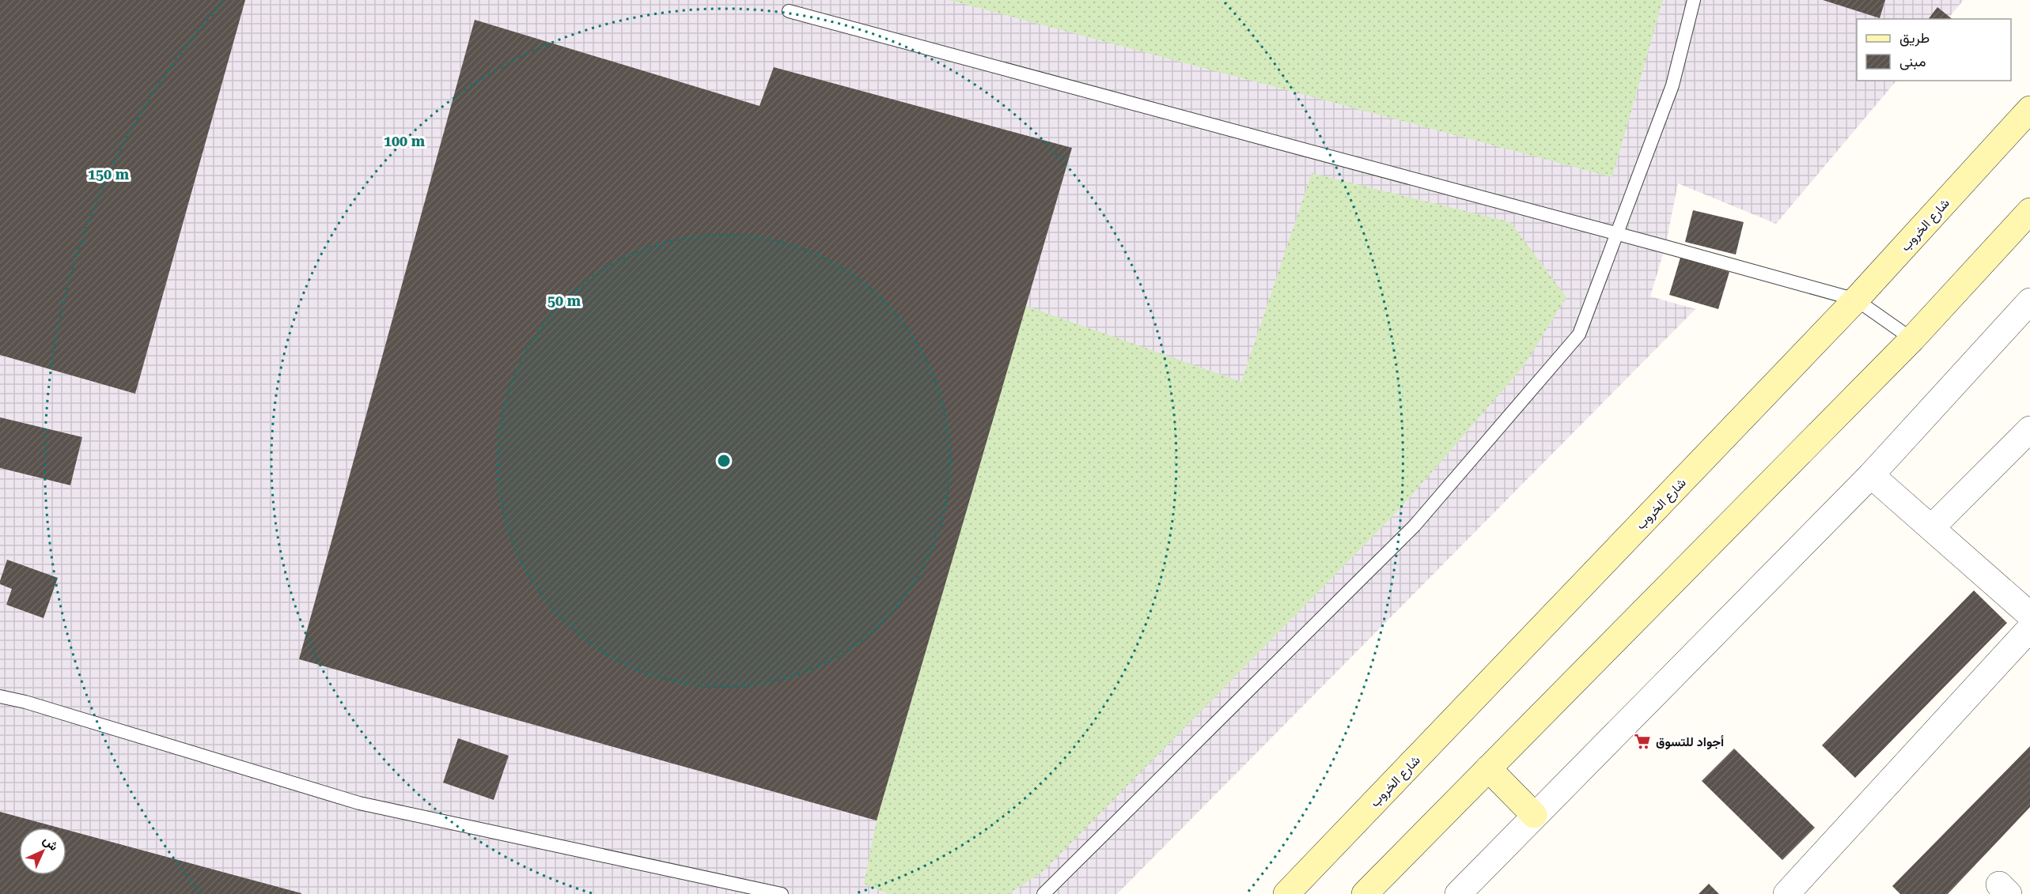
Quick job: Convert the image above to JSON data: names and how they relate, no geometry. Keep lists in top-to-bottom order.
{
  "streets": {
    "main road": ["شارع الخروب"]
  },
  "places": {
    "supermarket": ["أجواد للتسوق"]
  },
  "legend": ["طريق", "مبنى"],
  "north": "top right",
  "rings": ["100 m", "150 m", "50 m"]
}
